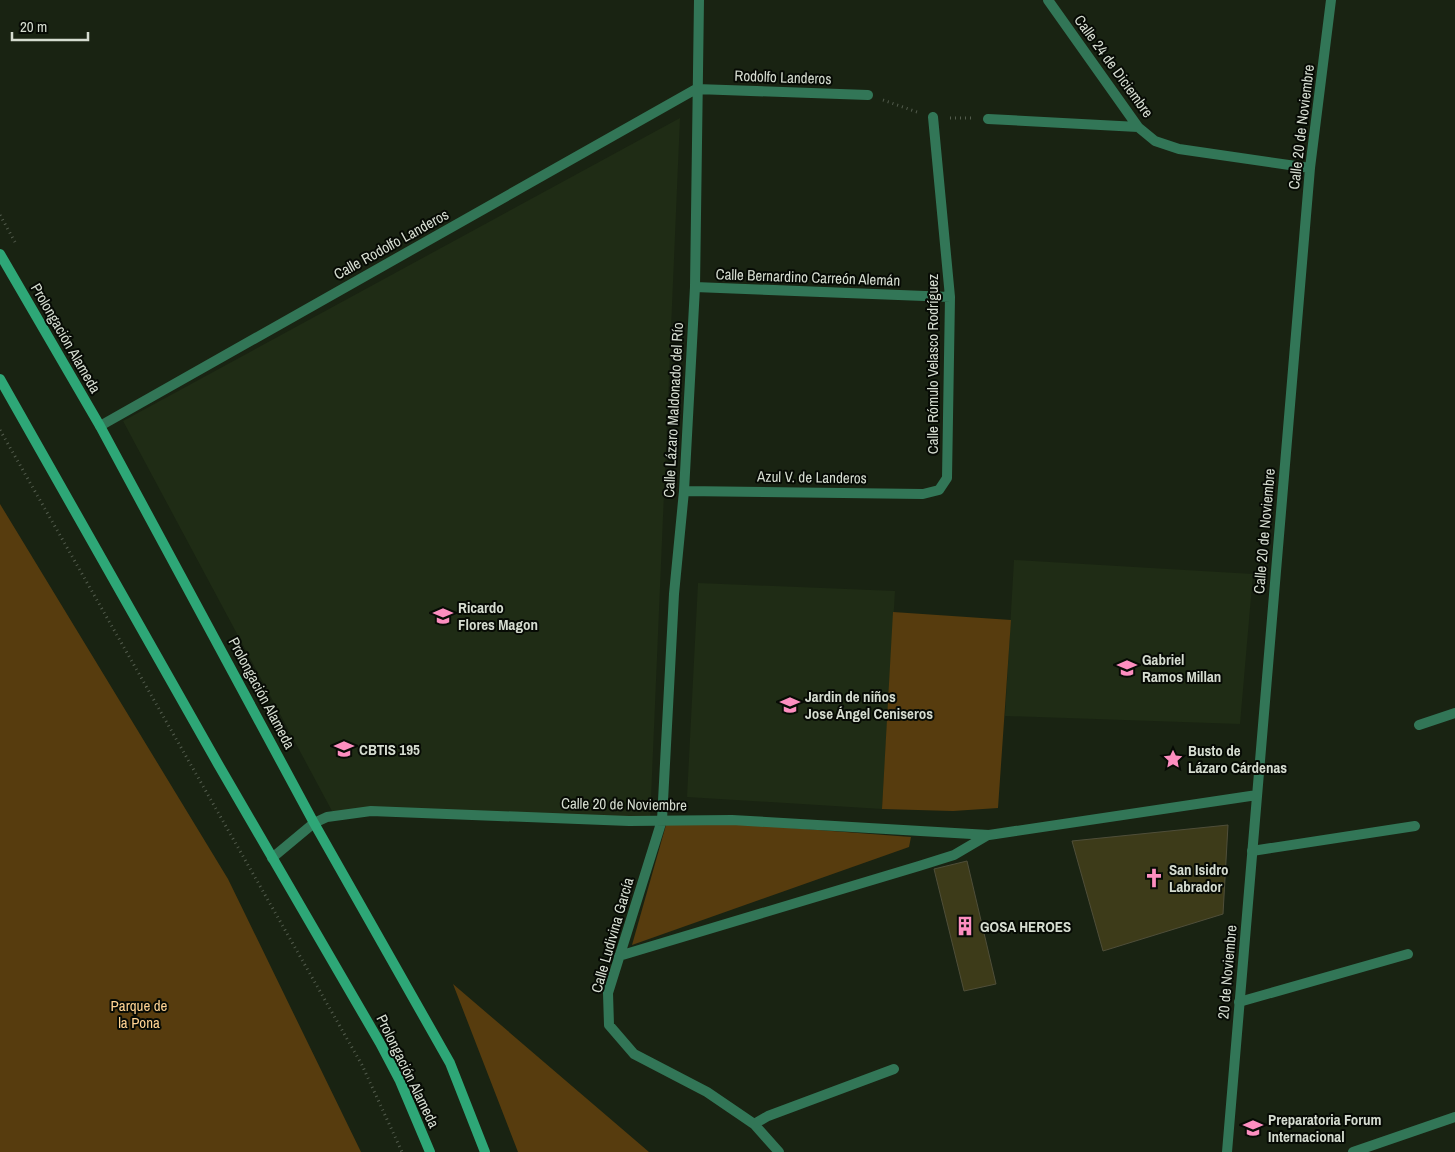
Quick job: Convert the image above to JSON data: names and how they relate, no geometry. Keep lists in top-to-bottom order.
{
  "streets": {
    "main road": ["Prolongación Alameda"],
    "street": [
      "Calle 24 de Diciembre",
      "Rodolfo Landeros",
      "Calle 20 de Noviembre",
      "Calle Rodolfo Landeros",
      "Calle Bernardino Carreón Alemán",
      "Calle Rómulo Velasco Rodríguez",
      "Calle Lázaro Maldonado del Río",
      "Azul V. de Landeros",
      "Calle Ludivina García",
      "20 de Noviembre"
    ]
  },
  "crossings": [
    ["Calle 24 de Diciembre", "Calle 20 de Noviembre"],
    ["Rodolfo Landeros", "Calle Rodolfo Landeros"],
    ["Rodolfo Landeros", "Calle Lázaro Maldonado del Río"],
    ["Calle 20 de Noviembre", "Prolongación Alameda"],
    ["Calle 20 de Noviembre", "Calle Lázaro Maldonado del Río"],
    ["Calle 20 de Noviembre", "Calle Ludivina García"],
    ["Calle 20 de Noviembre", "20 de Noviembre"],
    ["Calle Rodolfo Landeros", "Prolongación Alameda"],
    ["Calle Rodolfo Landeros", "Calle Lázaro Maldonado del Río"],
    ["Calle Bernardino Carreón Alemán", "Calle Rómulo Velasco Rodríguez"],
    ["Calle Bernardino Carreón Alemán", "Calle Lázaro Maldonado del Río"],
    ["Calle Rómulo Velasco Rodríguez", "Azul V. de Landeros"],
    ["Calle Lázaro Maldonado del Río", "Azul V. de Landeros"],
    ["Calle Lázaro Maldonado del Río", "Calle Ludivina García"]
  ],
  "parks": ["Parque de la Pona"],
  "places": {
    "school or university": [
      "Ricardo Flores Magon",
      "Gabriel Ramos Millan",
      "Jardin de niños Jose Ángel Ceniseros",
      "CBTIS 195",
      "Preparatoria Forum Internacional"
    ],
    "place": ["Busto de Lázaro Cárdenas"],
    "church": ["San Isidro Labrador"],
    "building": ["GOSA HEROES"]
  },
  "scale_bar": "20 m"
}
